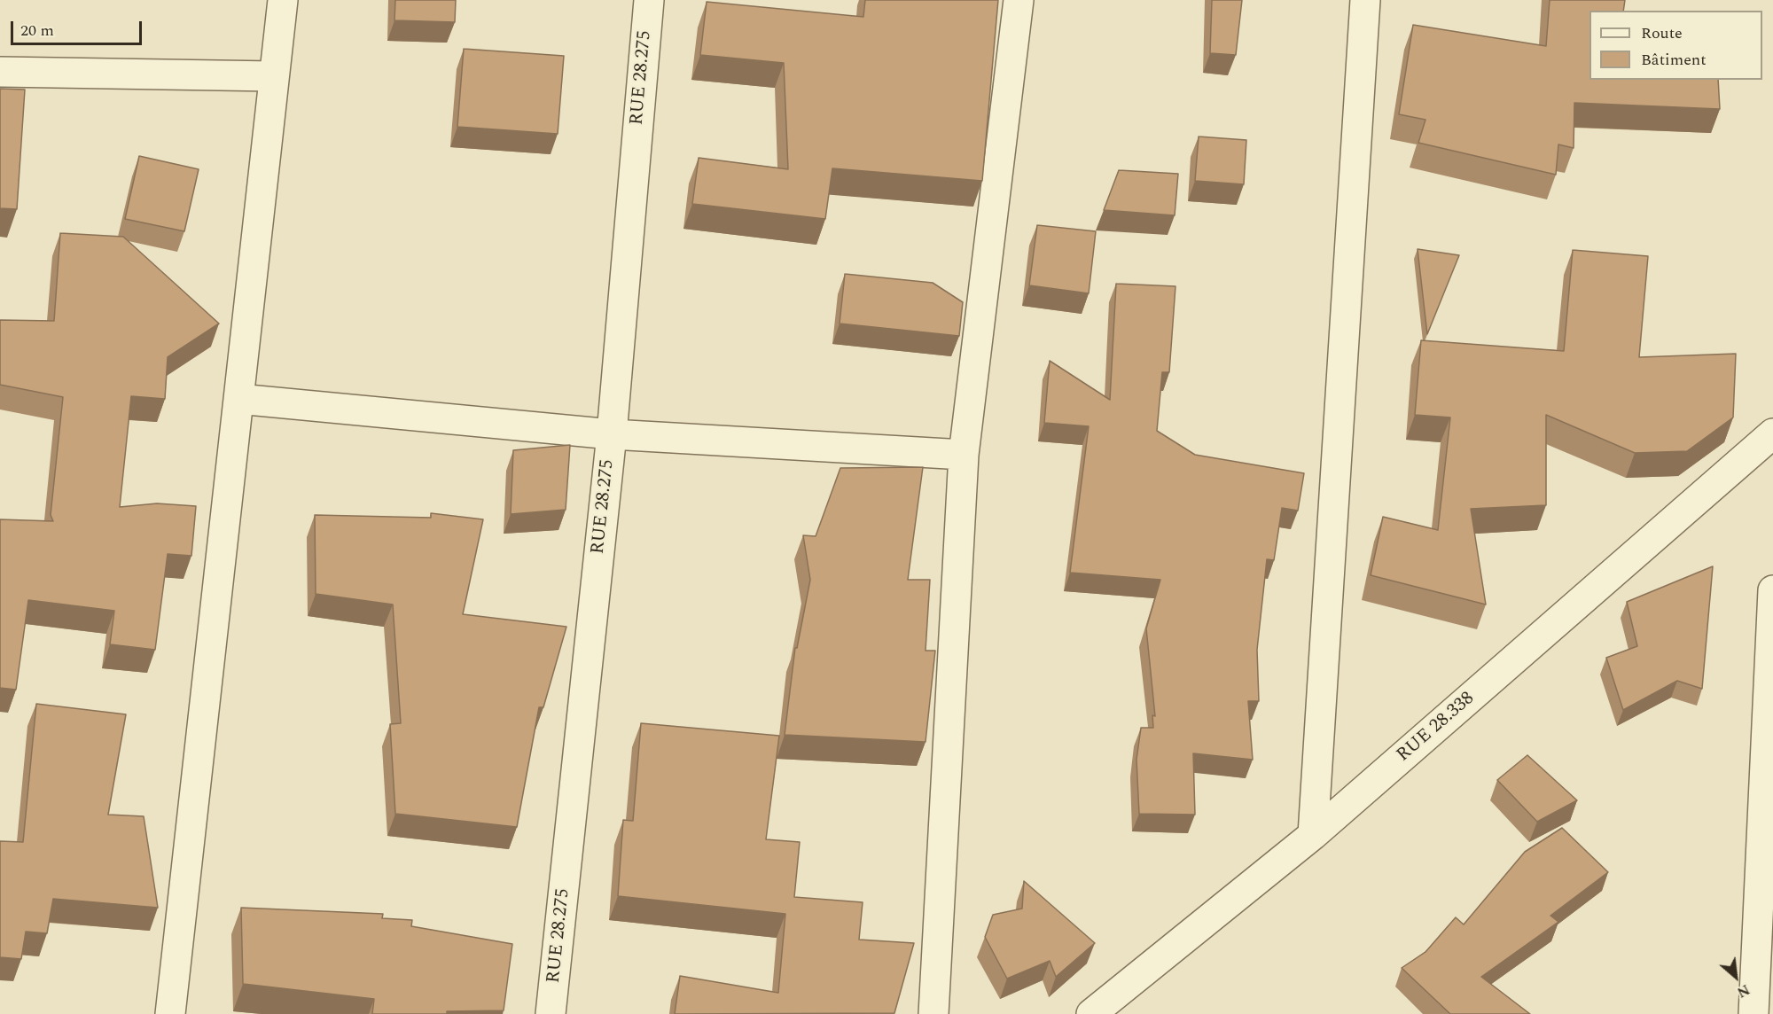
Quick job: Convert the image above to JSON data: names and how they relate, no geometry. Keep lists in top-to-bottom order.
{
  "streets": {
    "street": ["RUE 28.275", "RUE 28.338"]
  },
  "legend": ["Route", "Bâtiment"],
  "scale_bar": "20 m",
  "north": "bottom right"
}
